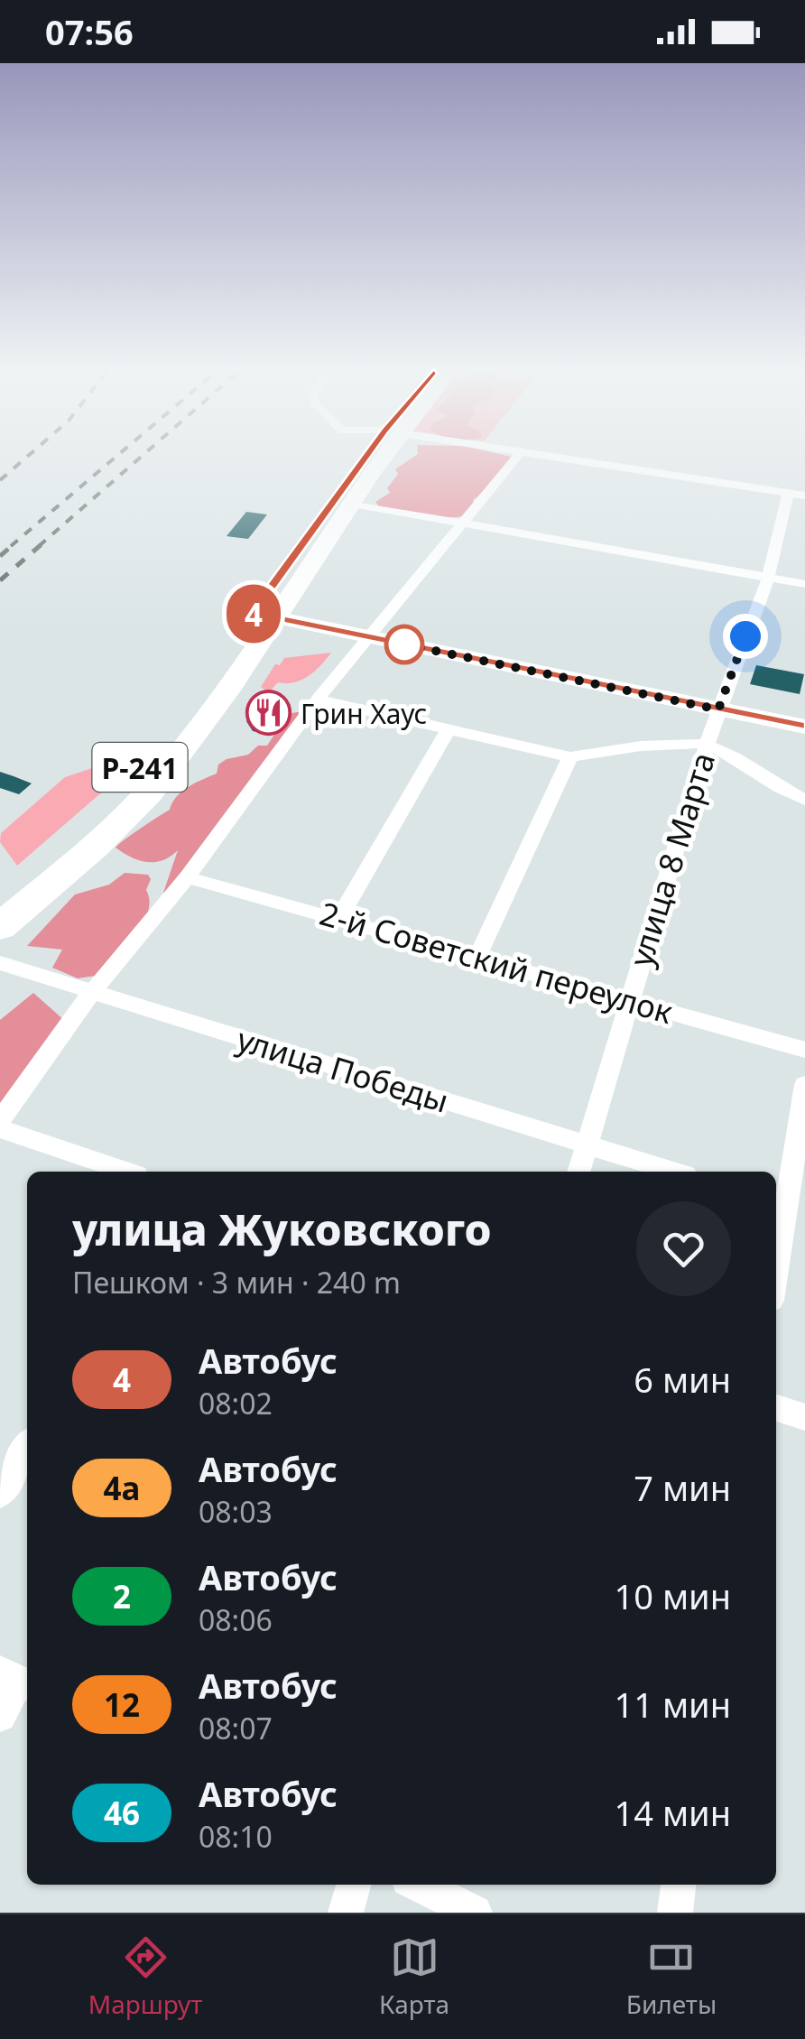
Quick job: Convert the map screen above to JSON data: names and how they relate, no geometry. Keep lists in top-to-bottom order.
{
  "streets": {
    "highway": ["Р-241"],
    "street": ["улица 8 Марта", "2-й Советский переулок", "улица Победы"]
  },
  "crossings": [
    ["улица 8 Марта", "2-й Советский переулок"],
    ["улица 8 Марта", "улица Победы"]
  ],
  "places": {
    "restaurant": ["Грин Хаус"]
  },
  "lines": ["bus line 4"],
  "page": {
    "status": "07:56",
    "on_map": "4",
    "heading": ["улица Жуковского", "Пешком · 3 мин · 240 m"],
    "list": [
      {
        "mark": "4",
        "name": "Автобус",
        "note": "08:02",
        "value": "6 мин"
      },
      {
        "mark": "4а",
        "name": "Автобус",
        "note": "08:03",
        "value": "7 мин"
      },
      {
        "mark": "2",
        "name": "Автобус",
        "note": "08:06",
        "value": "10 мин"
      },
      {
        "mark": "12",
        "name": "Автобус",
        "note": "08:07",
        "value": "11 мин"
      },
      {
        "mark": "46",
        "name": "Автобус",
        "note": "08:10",
        "value": "14 мин"
      }
    ],
    "tabs": ["Маршрут", "Карта", "Билеты"]
  }
}
